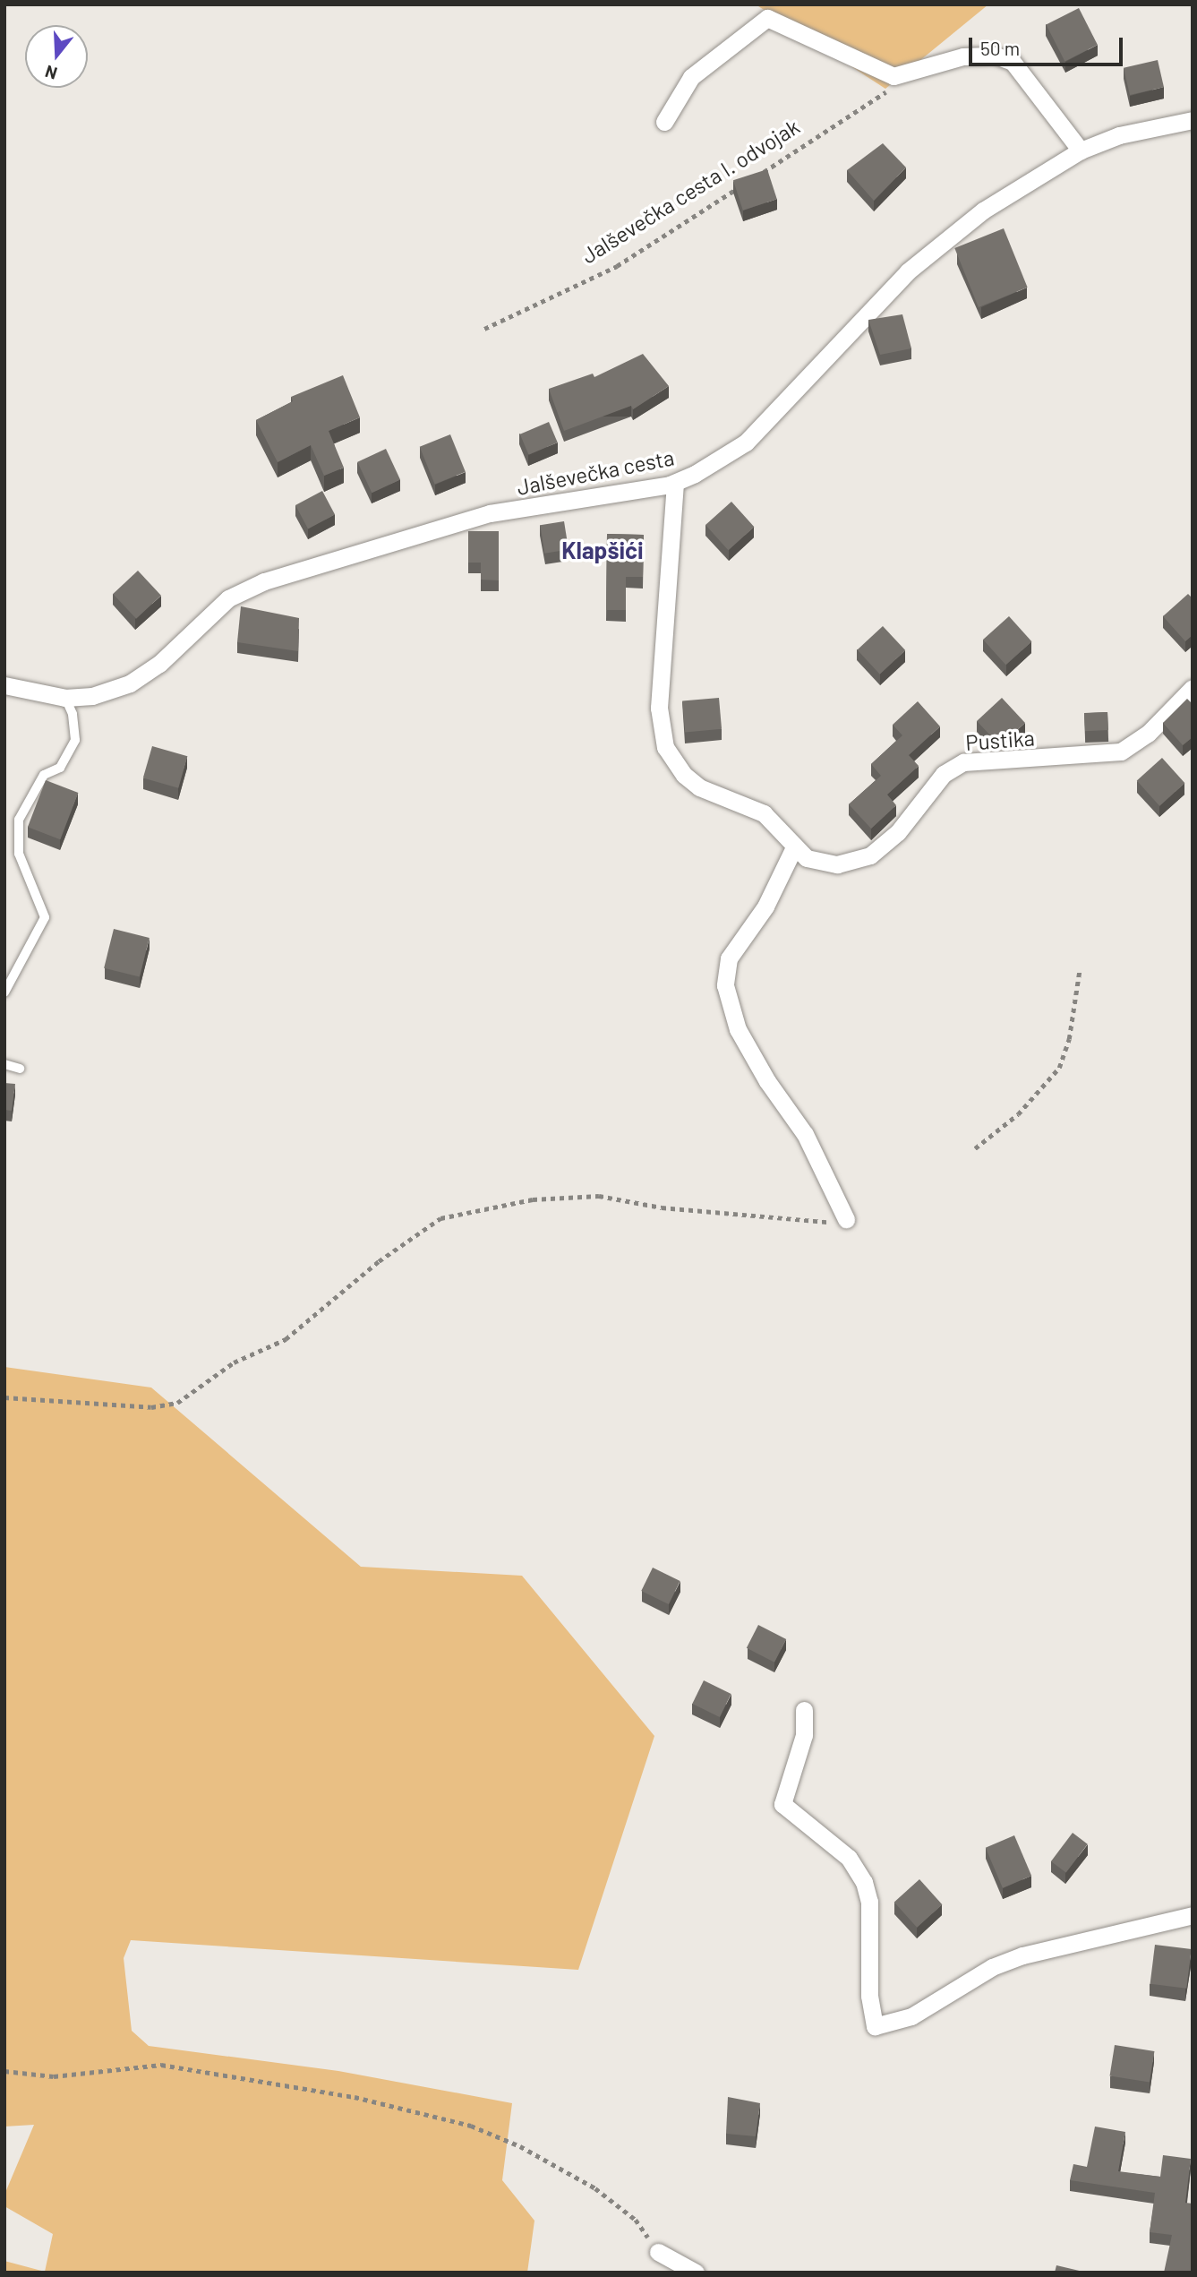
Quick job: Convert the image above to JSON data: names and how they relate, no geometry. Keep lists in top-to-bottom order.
{
  "streets": {
    "street": ["Jalševečka cesta", "Pustika"],
    "path": ["Jalševečka cesta I. odvojak"]
  },
  "crossings": [
    ["Jalševečka cesta", "Pustika"]
  ],
  "districts": ["Klapšići"],
  "scale_bar": "50 m",
  "north": "bottom"
}
